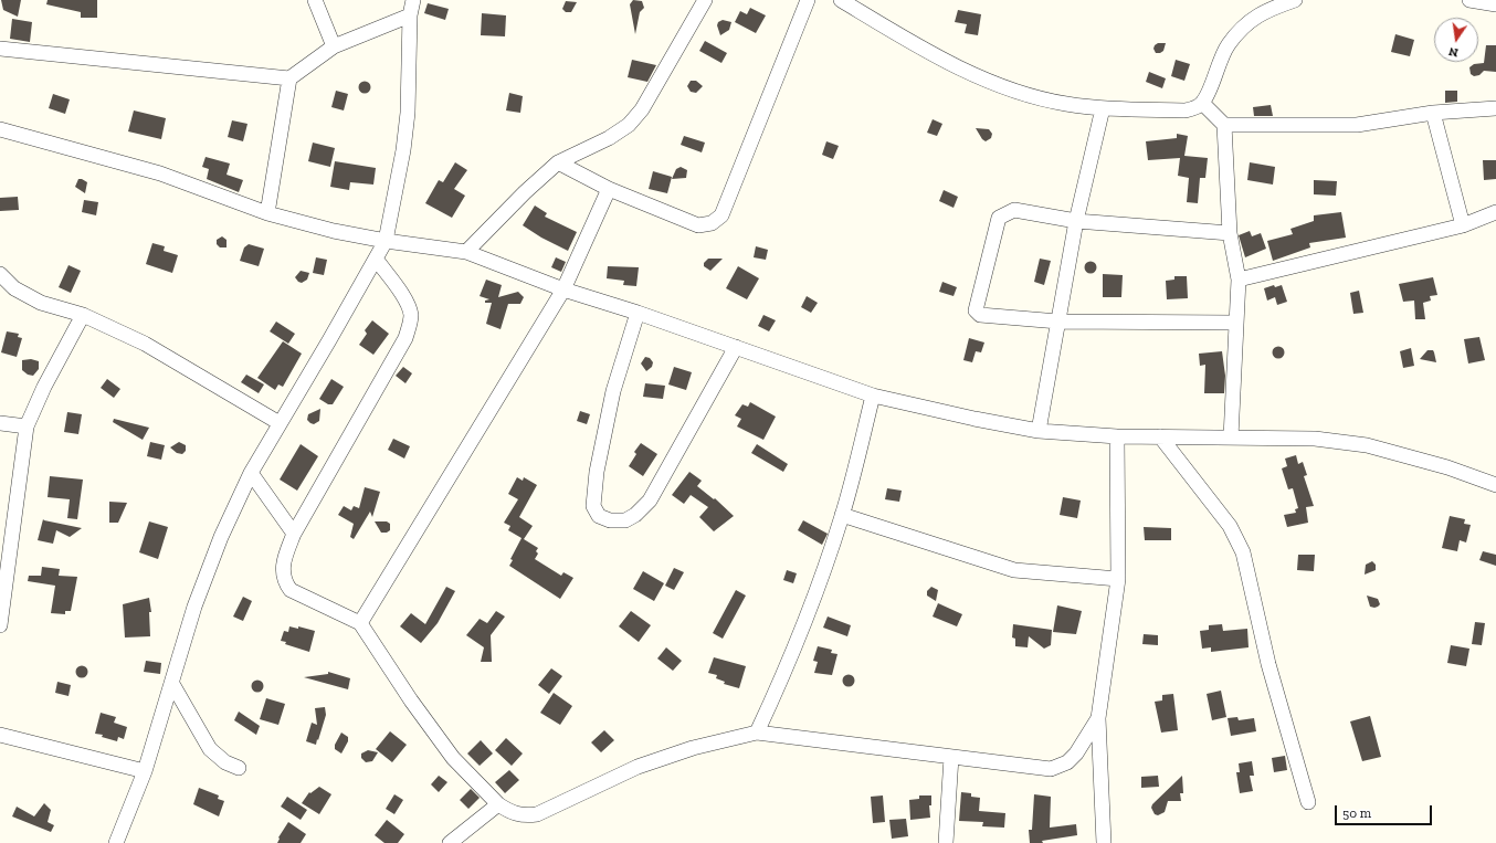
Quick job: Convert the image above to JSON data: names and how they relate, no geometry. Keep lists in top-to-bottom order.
{
  "scale_bar": "50 m",
  "north": "bottom"
}
